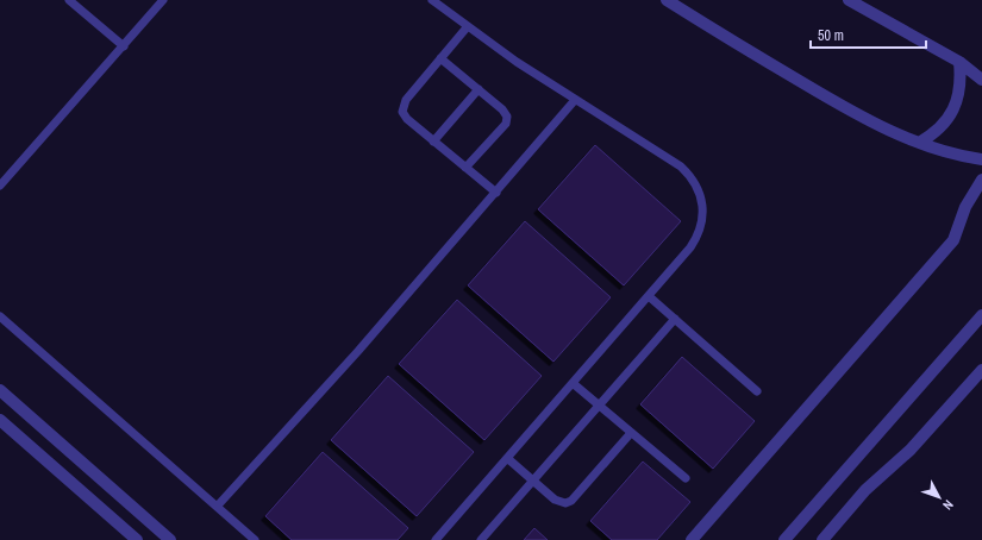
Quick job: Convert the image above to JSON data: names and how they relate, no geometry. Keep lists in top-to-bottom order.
{
  "scale_bar": "50 m",
  "north": "bottom right"
}
